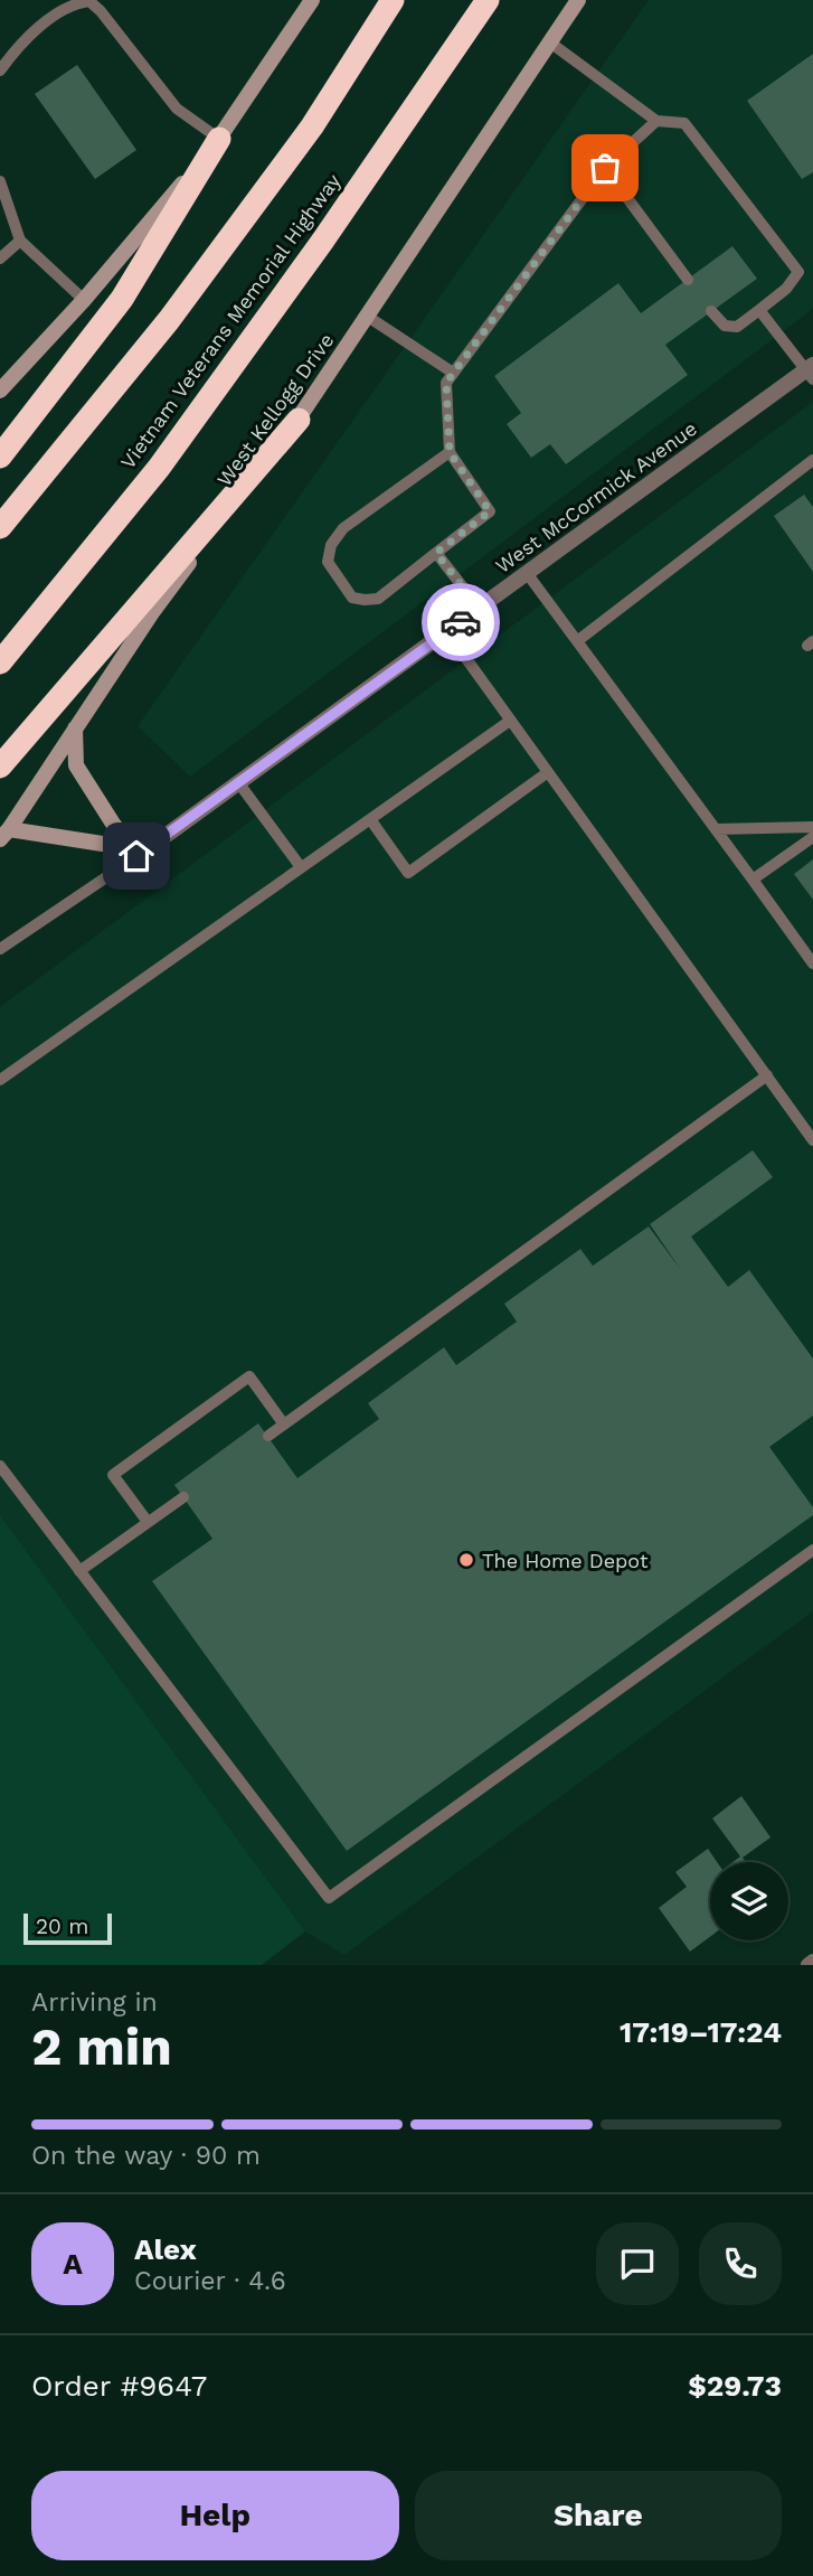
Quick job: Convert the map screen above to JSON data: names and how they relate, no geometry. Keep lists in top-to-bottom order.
{
  "streets": {
    "highway": ["Vietnam Veterans Memorial Highway"],
    "main road": ["West Kellogg Drive"],
    "street": ["West McCormick Avenue"]
  },
  "places": ["The Home Depot"],
  "scale_bar": "20 m",
  "page": {
    "scale": "20 m",
    "heading": ["2 min", "Arriving in", "17:19–17:24"],
    "panel": [
      "Alex",
      "Courier · 4.6",
      "Order #9647",
      "$29.73"
    ],
    "bar": "On the way · 90 m",
    "round": "A",
    "buttons": ["Help", "Share"]
  }
}
